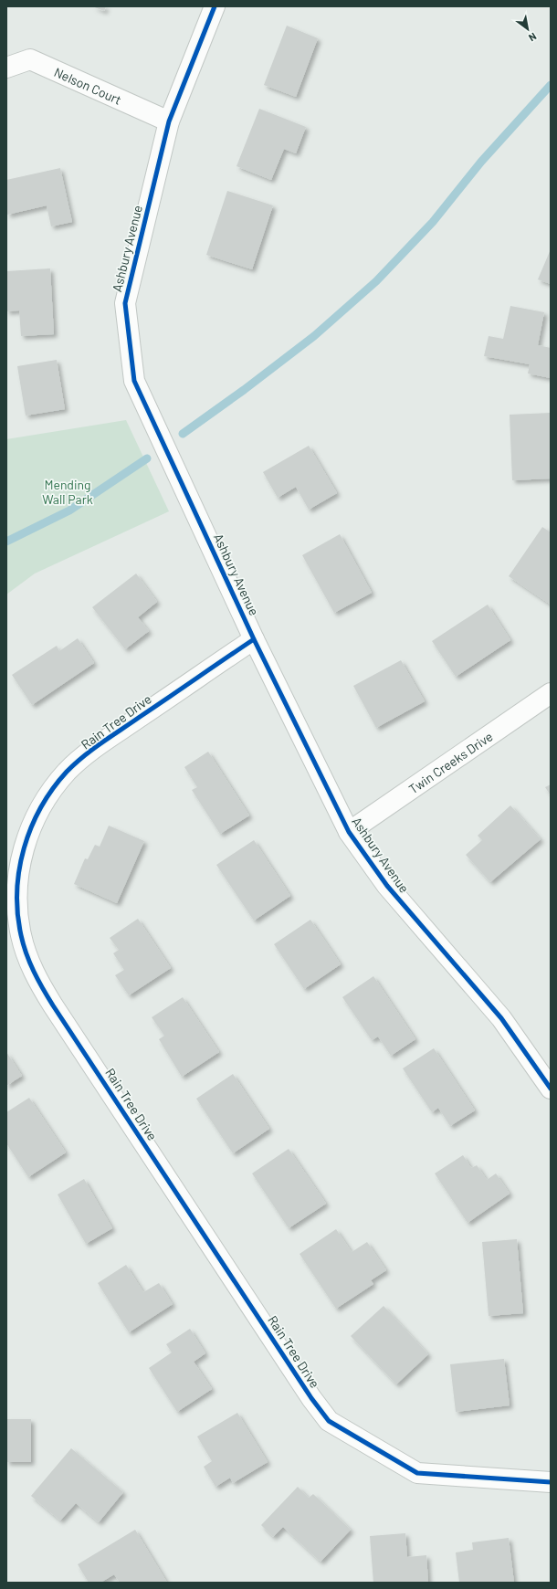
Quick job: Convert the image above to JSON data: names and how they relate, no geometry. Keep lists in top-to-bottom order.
{
  "streets": {
    "street": [
      "Nelson Court",
      "Ashbury Avenue",
      "Rain Tree Drive",
      "Twin Creeks Drive"
    ]
  },
  "crossings": [
    ["Nelson Court", "Ashbury Avenue"],
    ["Ashbury Avenue", "Rain Tree Drive"],
    ["Ashbury Avenue", "Twin Creeks Drive"]
  ],
  "parks": ["Mending Wall Park"],
  "north": "bottom right"
}
